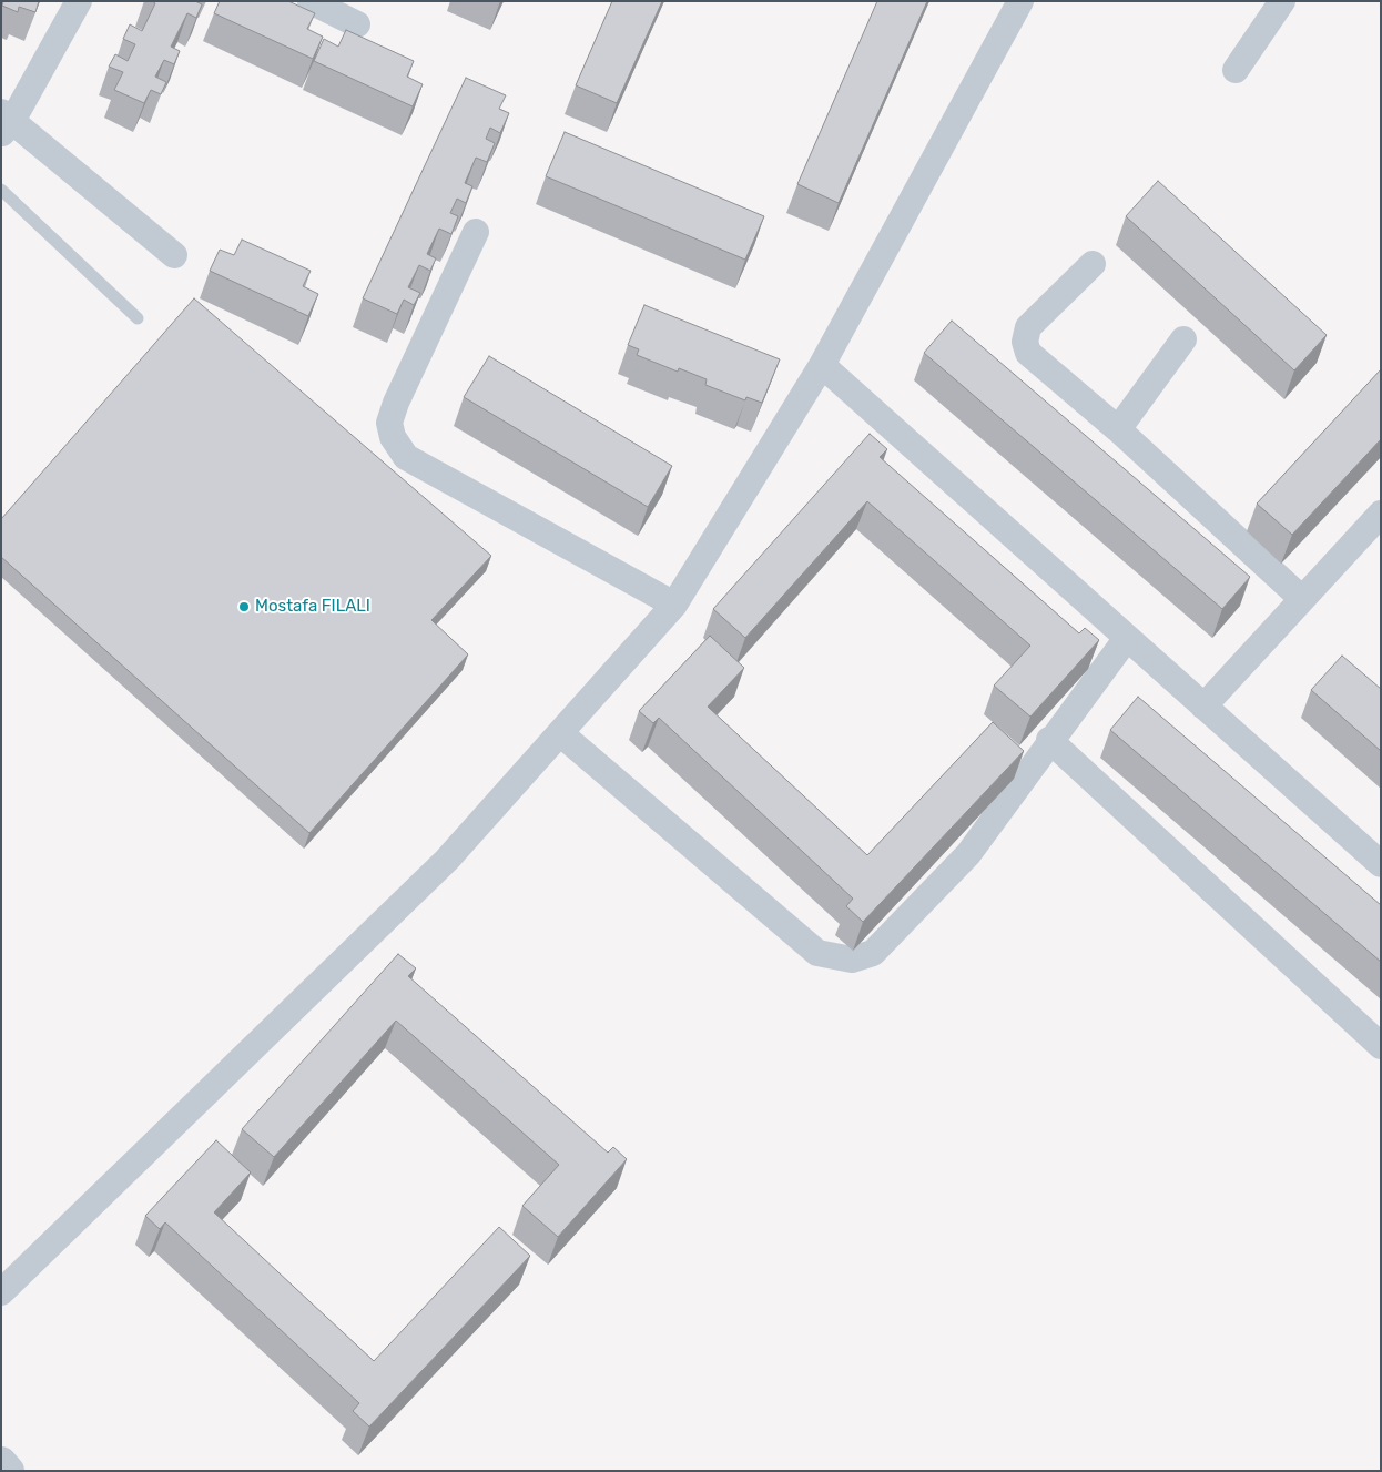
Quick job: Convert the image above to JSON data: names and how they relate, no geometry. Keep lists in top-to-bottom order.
{
  "places": ["Mostafa FILALI"]
}
